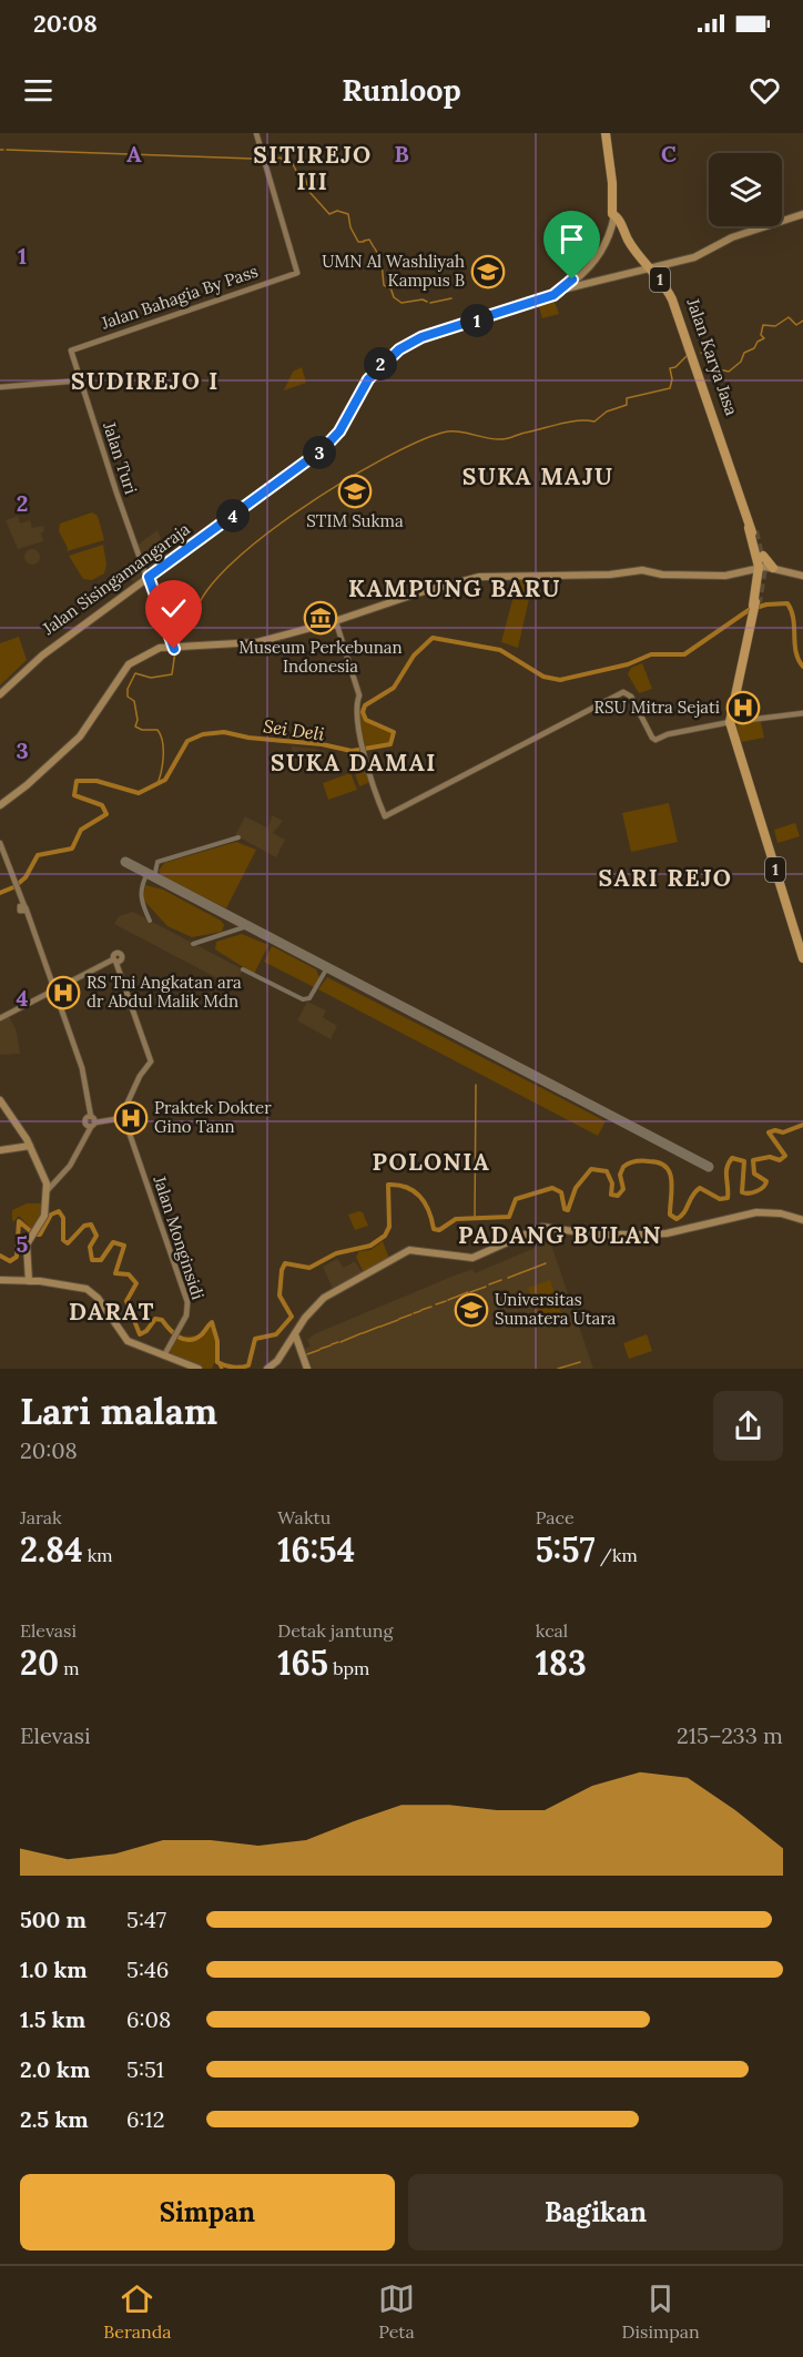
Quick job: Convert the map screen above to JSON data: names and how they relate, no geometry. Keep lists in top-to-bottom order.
{
  "streets": {
    "highway": ["1", "Jalan Karya Jasa", "Jalan Sisingamangaraja"],
    "main road": ["Jalan Bahagia By Pass", "Jalan Turi", "Jalan Monginsidi"]
  },
  "crossings": [
    ["Jalan Bahagia By Pass", "Jalan Turi"],
    ["Jalan Karya Jasa", "Jalan Sisingamangaraja"],
    ["Jalan Turi", "Jalan Sisingamangaraja"]
  ],
  "districts": [
    "SITIREJO III",
    "SUDIREJO I",
    "SUKA MAJU",
    "KAMPUNG BARU",
    "SUKA DAMAI",
    "SARI REJO",
    "POLONIA",
    "PADANG BULAN",
    "DARAT"
  ],
  "water": ["Sei Deli"],
  "places": {
    "school or university": ["UMN Al Washliyah Kampus B", "STIM Sukma", "Universitas Sumatera Utara"],
    "museum": ["Museum Perkebunan Indonesia"],
    "hospital": ["RSU Mitra Sejati", "RS Tni Angkatan ara dr Abdul Malik Mdn", "Praktek Dokter Gino Tann"]
  },
  "page": {
    "status": "20:08",
    "header": "Runloop",
    "pins": [
      "1",
      "2",
      "3",
      "4"
    ],
    "heading": ["Lari malam", "20:08"],
    "stats": [
      ["Jarak", "2.84 km"],
      ["Waktu", "16:54"],
      ["Pace", "5:57 /km"],
      ["Elevasi", "20 m"],
      ["Detak jantung", "165 bpm"],
      ["kcal", "183"]
    ],
    "chart": ["Elevasi", "215–233 m"],
    "list": [
      {
        "name": "500 m",
        "note": "5:47"
      },
      {
        "name": "1.0 km",
        "note": "5:46"
      },
      {
        "name": "1.5 km",
        "note": "6:08"
      },
      {
        "name": "2.0 km",
        "note": "5:51"
      },
      {
        "name": "2.5 km",
        "note": "6:12"
      }
    ],
    "buttons": ["Simpan", "Bagikan"],
    "tabs": ["Beranda", "Peta", "Disimpan"]
  },
  "grid": {
    "columns": ["A", "B", "C"],
    "rows": [
      "1",
      "2",
      "3",
      "4",
      "5"
    ]
  }
}
